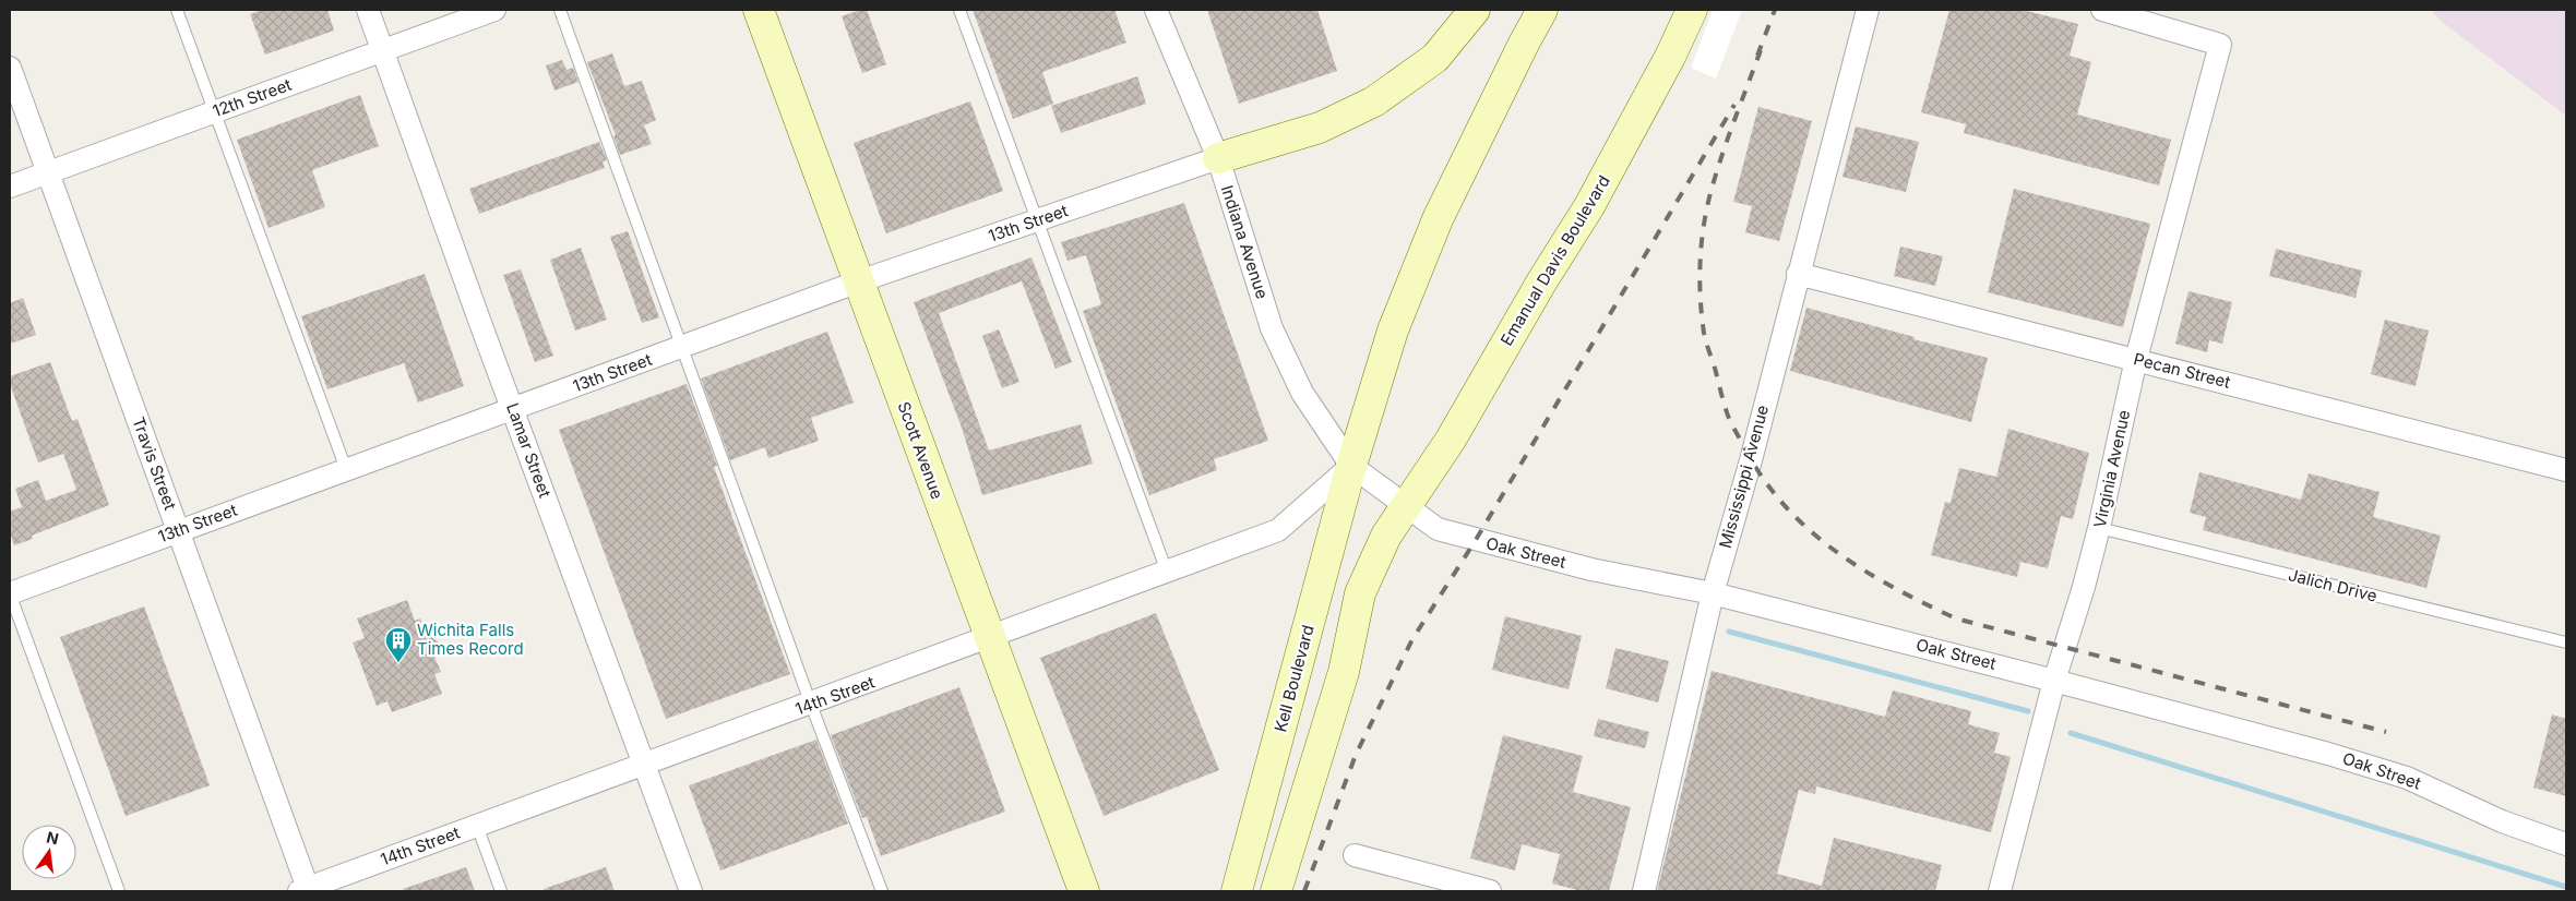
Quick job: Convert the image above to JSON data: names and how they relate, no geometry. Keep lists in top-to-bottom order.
{
  "streets": {
    "main road": ["Emanual Davis Boulevard", "Scott Avenue", "Kell Boulevard"],
    "street": [
      "12th Street",
      "13th Street",
      "Indiana Avenue",
      "Pecan Street",
      "Lamar Street",
      "Travis Street",
      "Virginia Avenue",
      "Mississippi Avenue",
      "Oak Street",
      "14th Street"
    ],
    "lane": ["Jalich Drive"]
  },
  "crossings": [
    ["12th Street", "Lamar Street"],
    ["12th Street", "Travis Street"],
    ["13th Street", "Indiana Avenue"],
    ["13th Street", "Lamar Street"],
    ["13th Street", "Scott Avenue"],
    ["13th Street", "Travis Street"],
    ["Indiana Avenue", "Oak Street"],
    ["Indiana Avenue", "Kell Boulevard"],
    ["Indiana Avenue", "14th Street"],
    ["Emanual Davis Boulevard", "Oak Street"],
    ["Pecan Street", "Virginia Avenue"],
    ["Pecan Street", "Mississippi Avenue"],
    ["Lamar Street", "14th Street"],
    ["Scott Avenue", "14th Street"],
    ["Travis Street", "14th Street"],
    ["Virginia Avenue", "Oak Street"],
    ["Virginia Avenue", "Jalich Drive"],
    ["Mississippi Avenue", "Oak Street"],
    ["Oak Street", "Kell Boulevard"],
    ["Oak Street", "14th Street"],
    ["Kell Boulevard", "14th Street"]
  ],
  "places": {
    "building": ["Wichita Falls Times Record"]
  },
  "north": "top"
}
